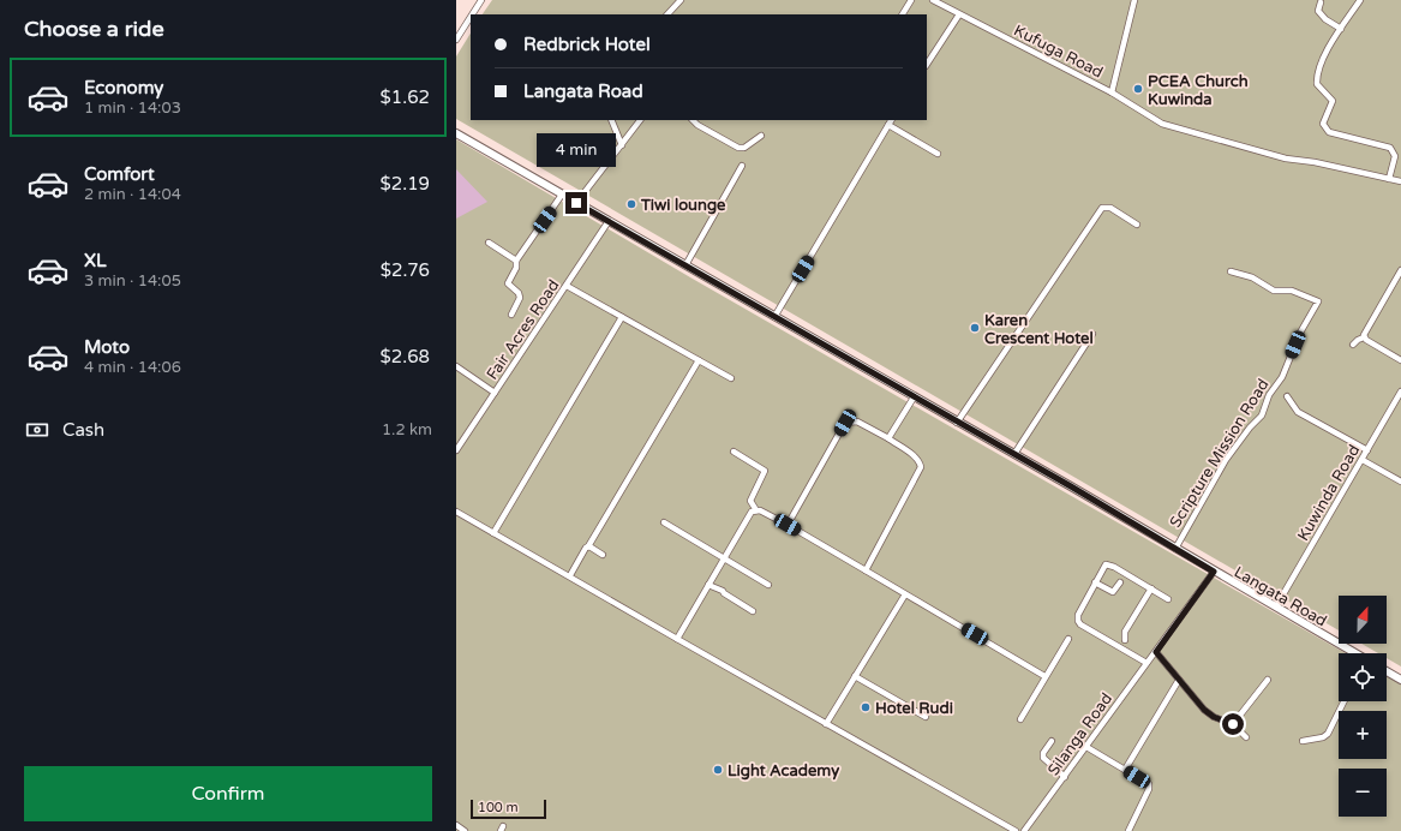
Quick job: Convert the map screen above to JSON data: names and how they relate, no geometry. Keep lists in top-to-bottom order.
{
  "streets": {
    "main road": ["Langata Road"],
    "street": [
      "Kufuga Road",
      "Fair Acres Road",
      "Scripture Mission Road",
      "Kuwinda Road",
      "Silanga Road"
    ]
  },
  "crossings": [
    ["Fair Acres Road", "Langata Road"],
    ["Scripture Mission Road", "Langata Road"],
    ["Kuwinda Road", "Langata Road"],
    ["Langata Road", "Silanga Road"]
  ],
  "places": [
    "PCEA Church Kuwinda",
    "Tiwi lounge",
    "Karen Crescent Hotel",
    "Hotel Rudi",
    "Light Academy"
  ],
  "scale_bar": "100 m",
  "north": "top",
  "page": {
    "heading": "Choose a ride",
    "banner": ["Redbrick Hotel", "Langata Road"],
    "list": [
      {
        "name": "Economy",
        "note": "1 min · 14:03",
        "value": "$1.62"
      },
      {
        "name": "Comfort",
        "note": "2 min · 14:04",
        "value": "$2.19"
      },
      {
        "name": "XL",
        "note": "3 min · 14:05",
        "value": "$2.76"
      },
      {
        "name": "Moto",
        "note": "4 min · 14:06",
        "value": "$2.68"
      }
    ],
    "bubble": "4 min",
    "pay": ["Cash", "1.2 km"],
    "map_buttons": ["+", "−"],
    "buttons": "Confirm",
    "scale": "100 m"
  }
}
